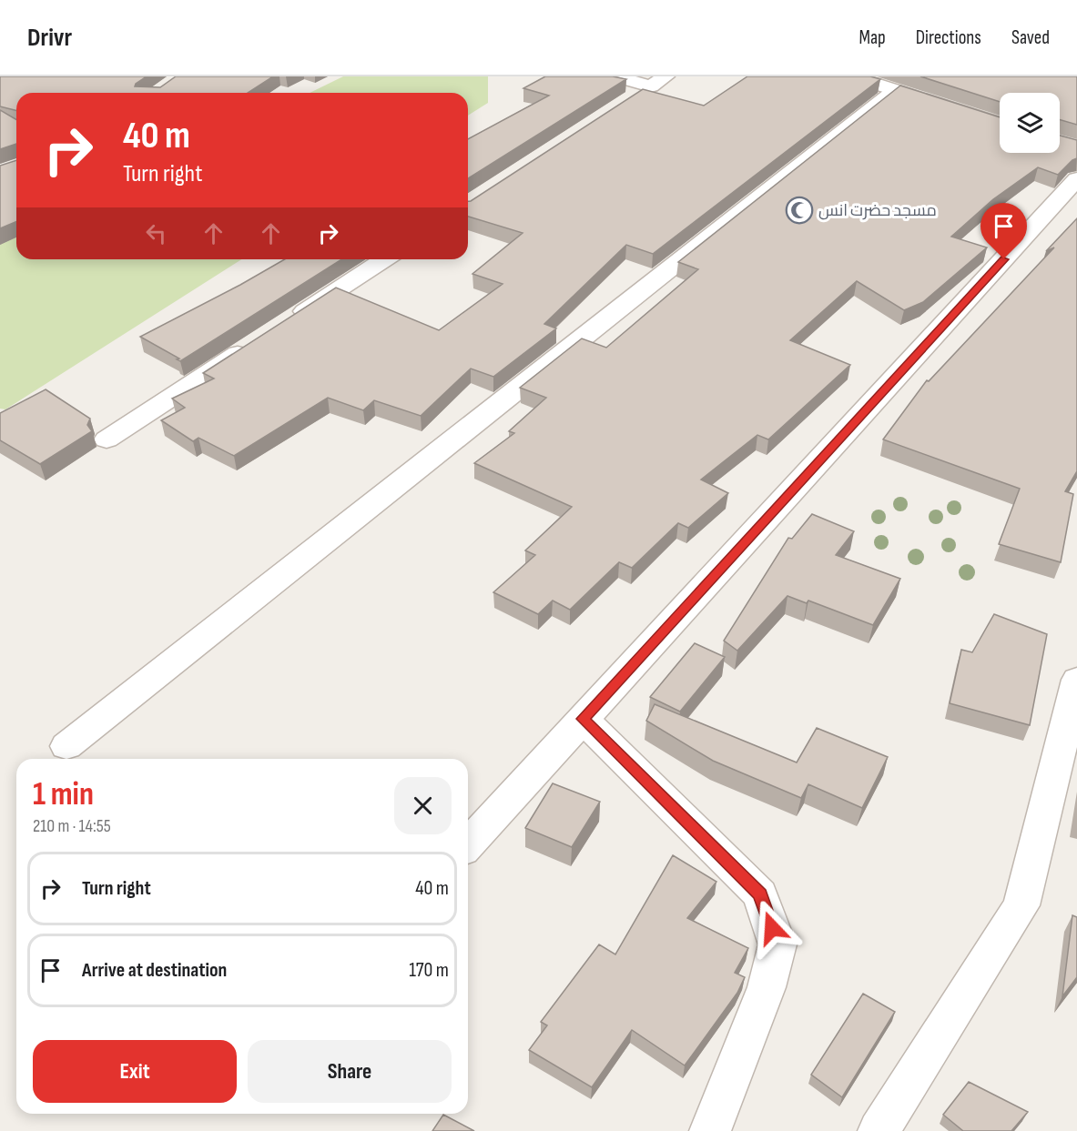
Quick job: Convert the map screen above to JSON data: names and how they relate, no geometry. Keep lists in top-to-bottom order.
{
  "places": {
    "mosque": ["مسجد حضرت انس"]
  },
  "page": {
    "header": "Drivr",
    "nav": ["Map", "Directions", "Saved"],
    "turn": ["40 m", "Turn right"],
    "heading": ["1 min", "210 m · 14:55"],
    "list": [
      {
        "name": "Turn right",
        "value": "40 m"
      },
      {
        "name": "Arrive at destination",
        "value": "170 m"
      }
    ],
    "buttons": ["Exit", "Share"]
  }
}
